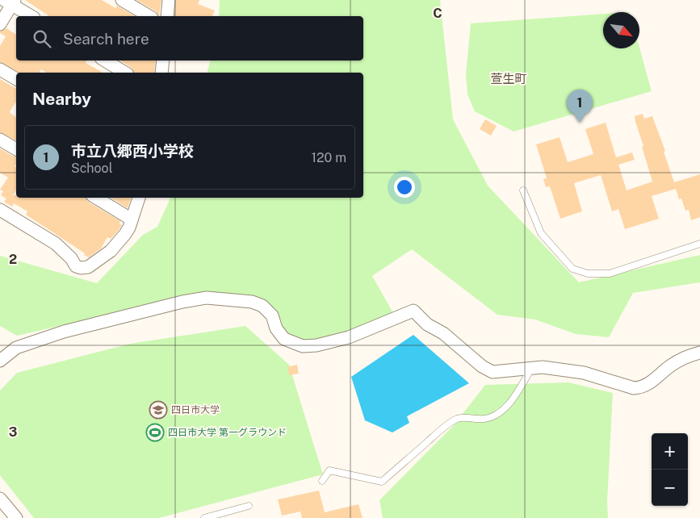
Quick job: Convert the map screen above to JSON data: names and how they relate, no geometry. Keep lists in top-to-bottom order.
{
  "districts": ["萱生町"],
  "places": {
    "school or university": ["四日市大学"],
    "sports": ["四日市大学 第一グラウンド"]
  },
  "north": "bottom right",
  "page": {
    "search": "Search here",
    "heading": "Nearby",
    "pins": "1",
    "list": [
      {
        "mark": "1",
        "name": "市立八郷西小学校",
        "note": "School",
        "value": "120 m"
      }
    ],
    "map_buttons": ["+", "−"]
  },
  "grid": {
    "columns": ["C"],
    "rows": ["2", "3"]
  }
}
